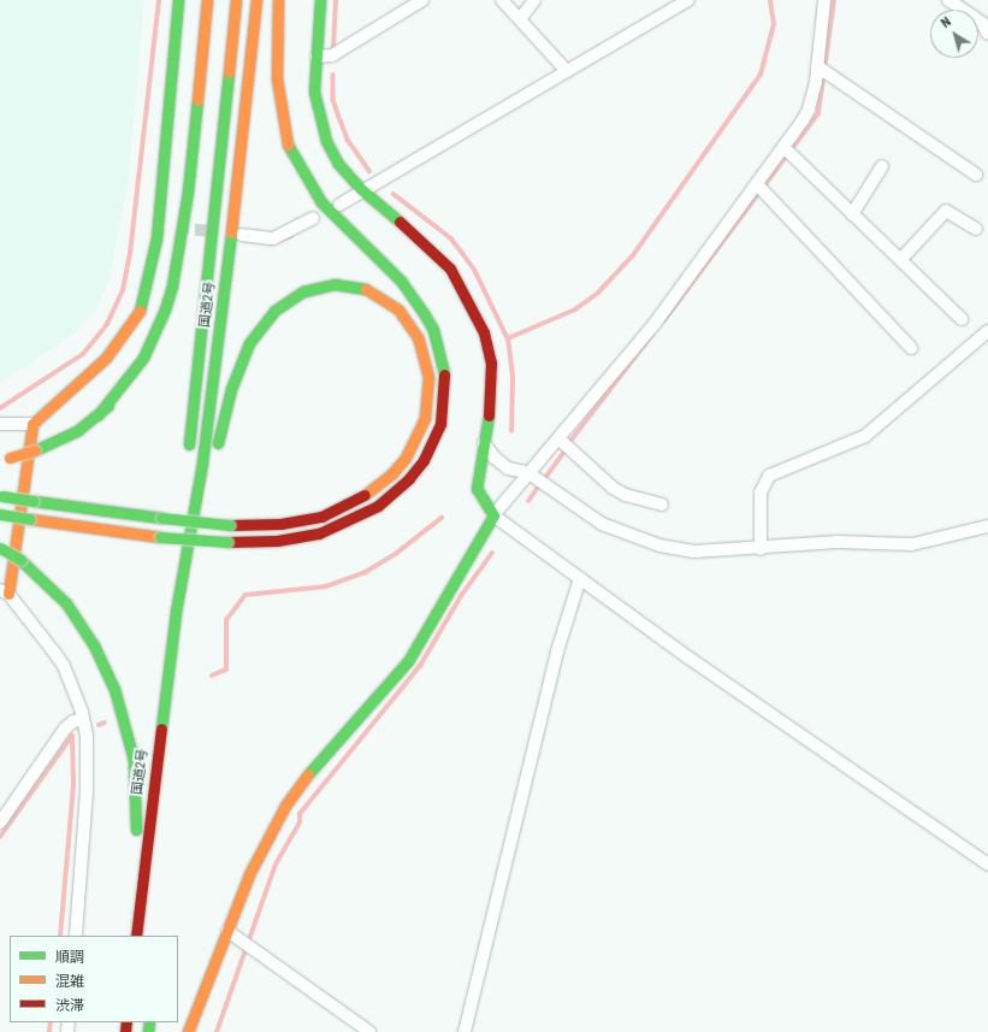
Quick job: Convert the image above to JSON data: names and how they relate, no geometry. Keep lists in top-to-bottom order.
{
  "streets": {
    "main road": ["国道2号"]
  },
  "legend": ["順調", "混雑", "渋滞"],
  "north": "top left"
}
